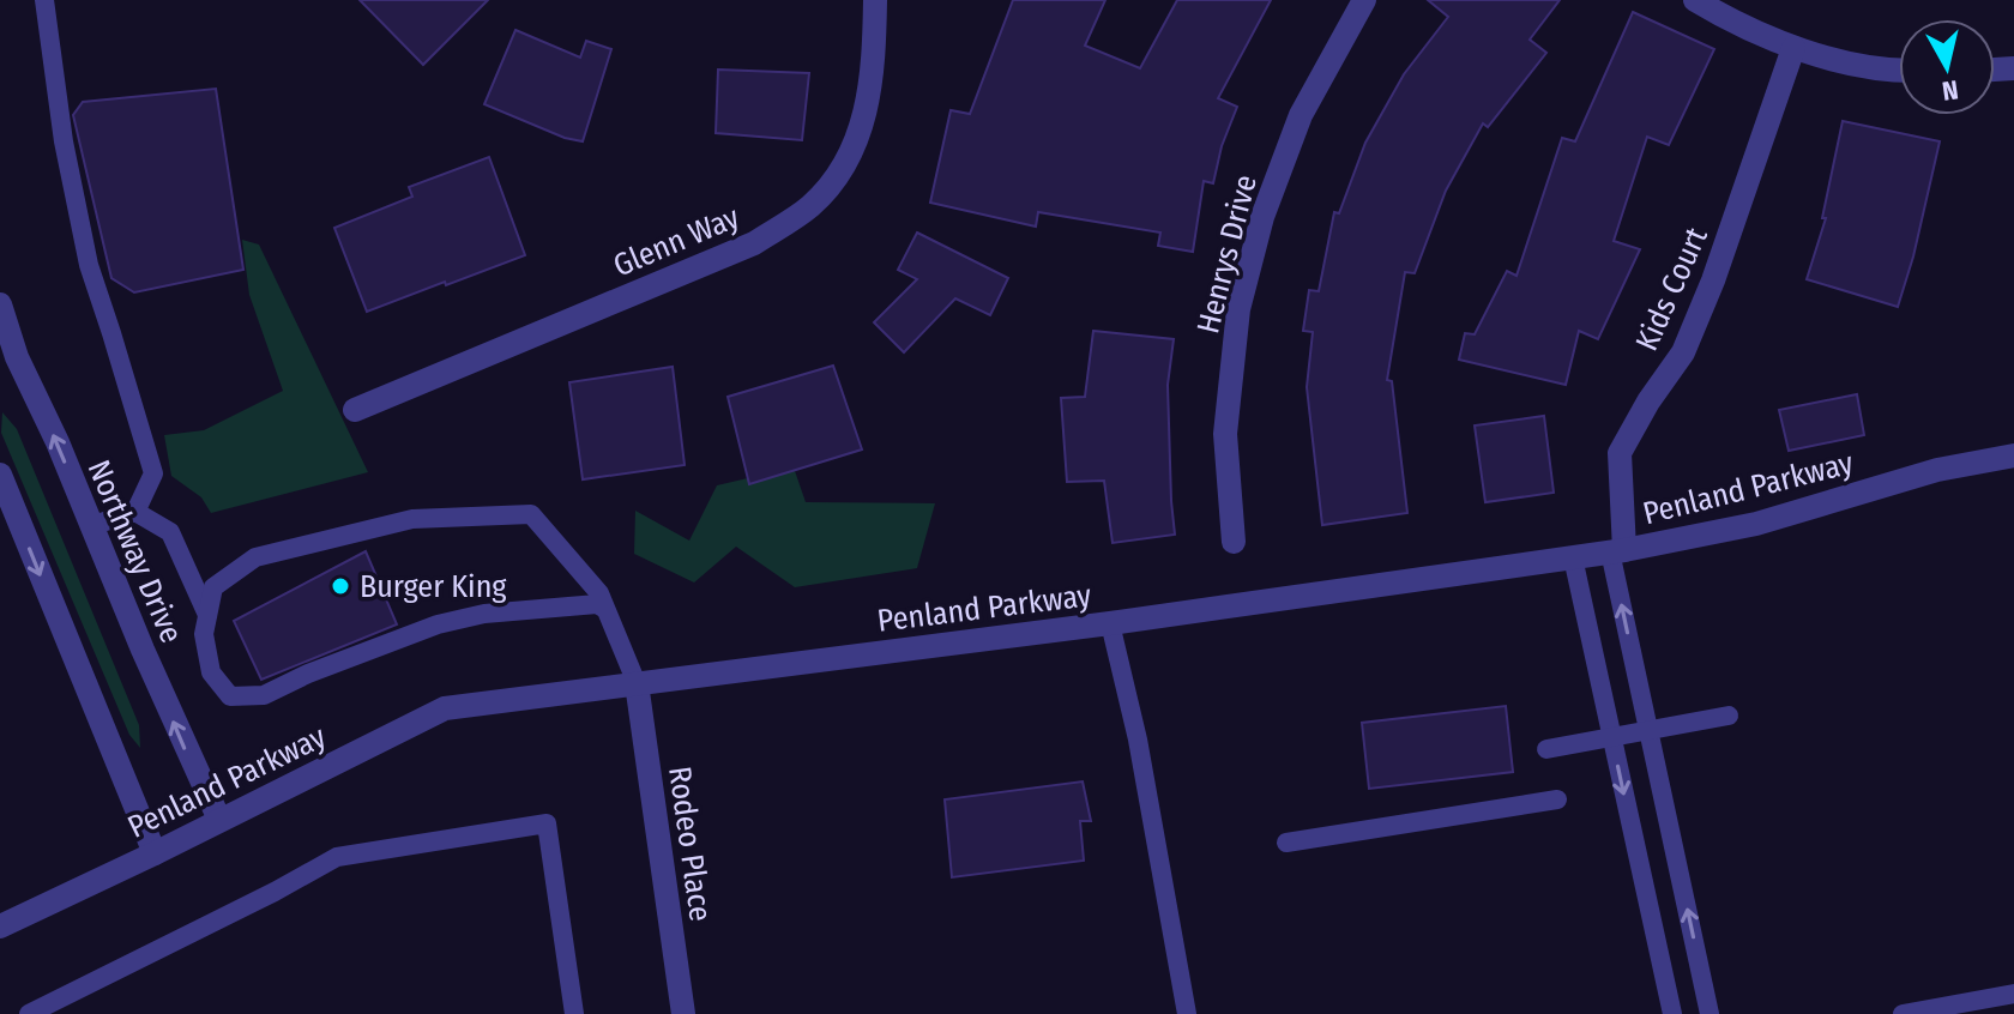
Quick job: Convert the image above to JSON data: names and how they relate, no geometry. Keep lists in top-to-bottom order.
{
  "streets": {
    "street": [
      "Glenn Way",
      "Henrys Drive",
      "Kids Court",
      "Penland Parkway",
      "Northway Drive",
      "Rodeo Place"
    ]
  },
  "crossings": [
    ["Kids Court", "Penland Parkway"],
    ["Penland Parkway", "Northway Drive"],
    ["Penland Parkway", "Rodeo Place"]
  ],
  "places": ["Burger King"],
  "north": "bottom"
}
